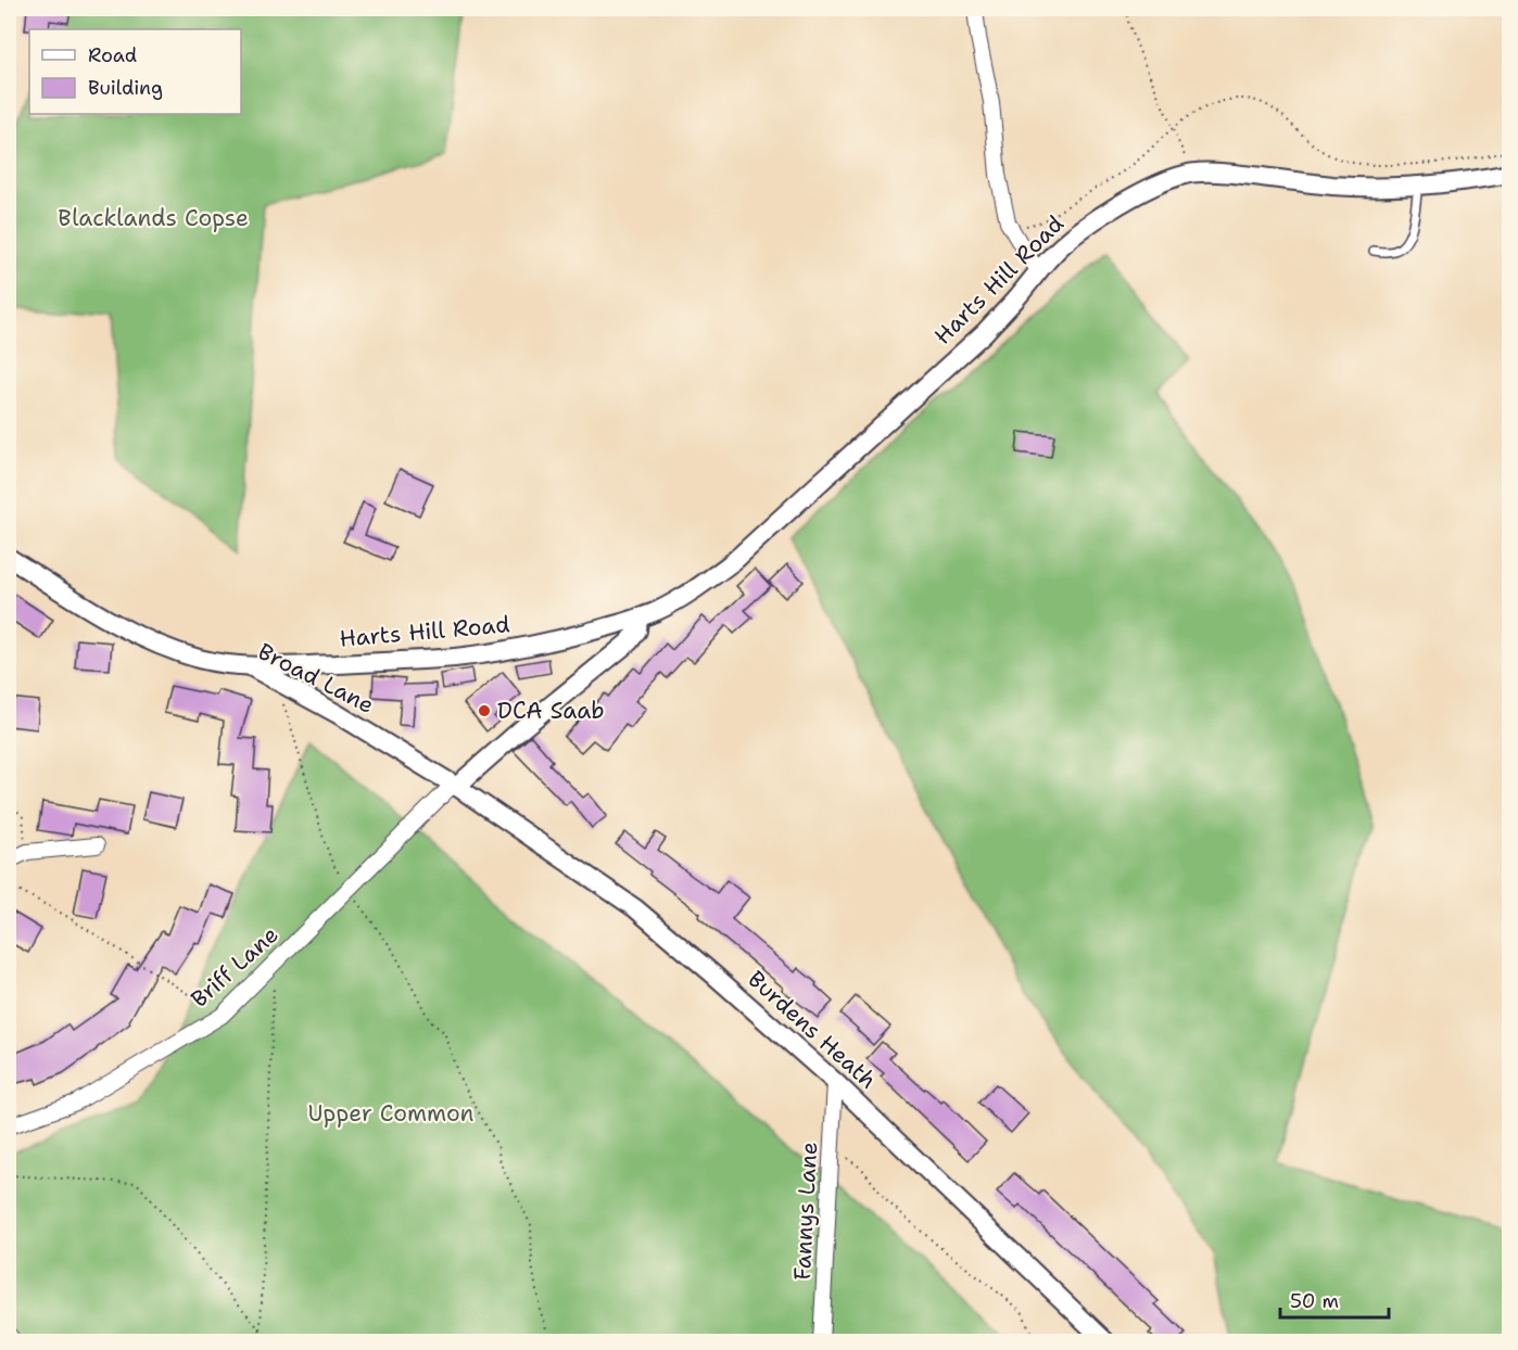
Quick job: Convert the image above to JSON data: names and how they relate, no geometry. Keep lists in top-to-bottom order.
{
  "streets": {
    "street": [
      "Harts Hill Road",
      "Broad Lane",
      "Briff Lane",
      "Burdens Heath",
      "Fannys Lane"
    ]
  },
  "crossings": [
    ["Harts Hill Road", "Broad Lane"],
    ["Broad Lane", "Briff Lane"],
    ["Broad Lane", "Burdens Heath"],
    ["Briff Lane", "Burdens Heath"],
    ["Burdens Heath", "Fannys Lane"]
  ],
  "parks": ["Blacklands Copse", "Upper Common"],
  "places": ["DCA Saab"],
  "legend": ["Road", "Building"],
  "scale_bar": "50 m"
}
